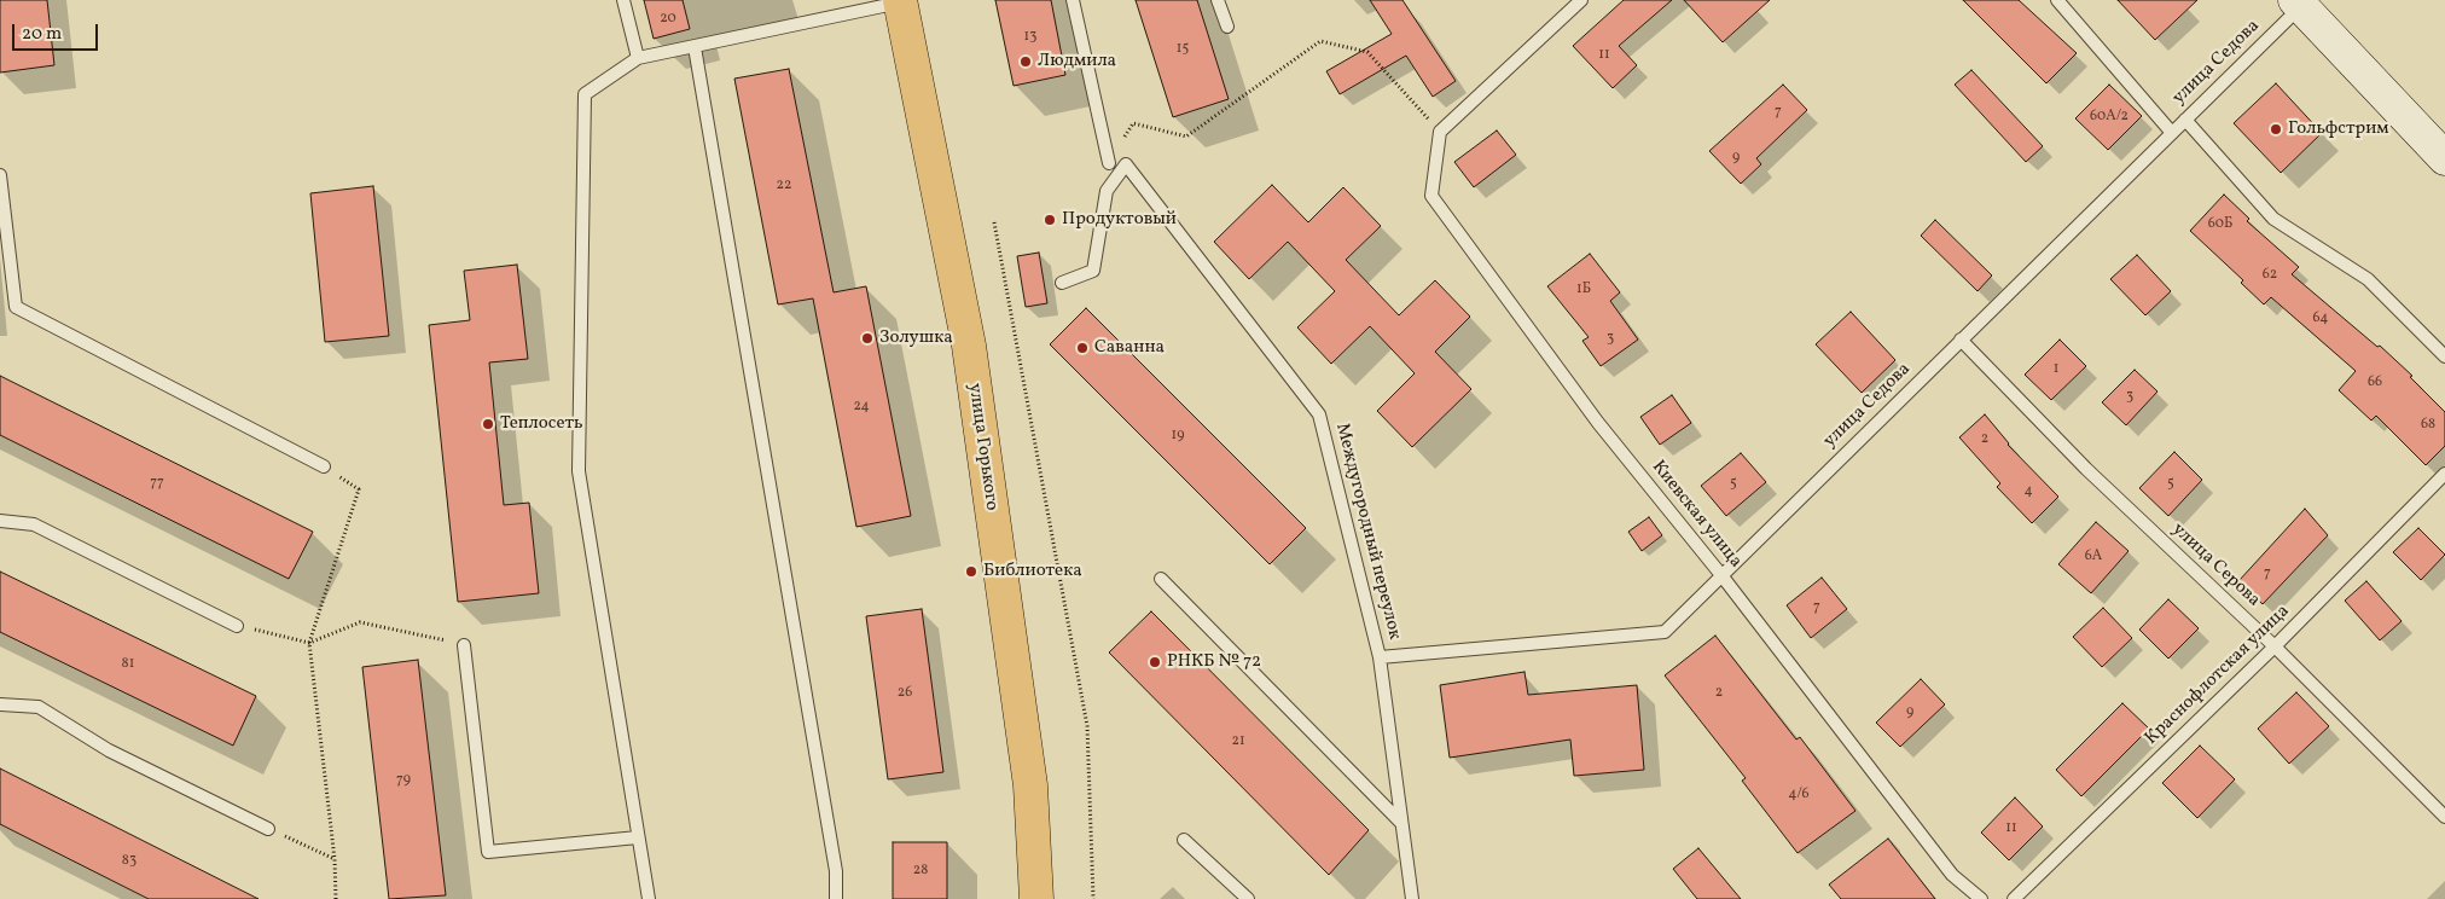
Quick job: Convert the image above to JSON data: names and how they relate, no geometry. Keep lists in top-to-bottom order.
{
  "streets": {
    "main road": ["улица Горького"],
    "lane": [
      "улица Седова",
      "Киевская улица",
      "Междугородный переулок",
      "улица Серова",
      "Краснофлотская улица"
    ]
  },
  "crossings": [
    ["улица Седова", "Киевская улица"],
    ["улица Седова", "Междугородный переулок"],
    ["улица Седова", "улица Серова"],
    ["улица Серова", "Краснофлотская улица"]
  ],
  "places": [
    "Людмила",
    "Гольфстрим",
    "Продуктовый",
    "Золушка",
    "Саванна",
    "Теплосеть",
    "Библиотека",
    "РНКБ № 72"
  ],
  "house_numbers": [
    "20",
    "13",
    "15",
    "11",
    "7",
    "60А/2",
    "9",
    "22",
    "60Б",
    "62",
    "1Б",
    "64",
    "3",
    "1",
    "66",
    "3",
    "24",
    "68",
    "19",
    "2",
    "77",
    "5",
    "5",
    "4",
    "6А",
    "7",
    "7",
    "81",
    "26",
    "2",
    "9",
    "21",
    "79",
    "4/6",
    "11",
    "83",
    "28"
  ],
  "scale_bar": "20 m"
}
